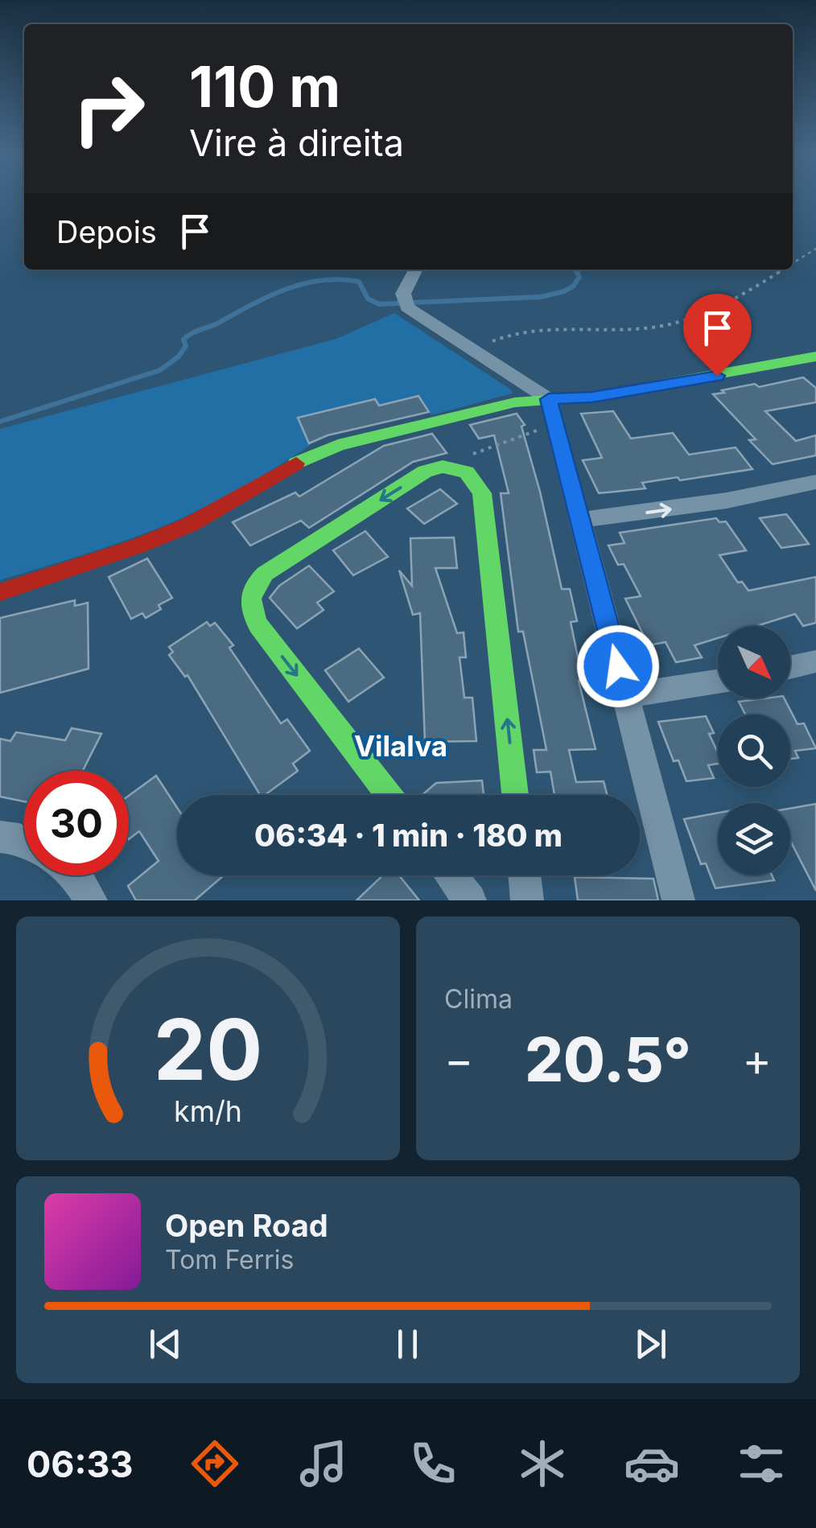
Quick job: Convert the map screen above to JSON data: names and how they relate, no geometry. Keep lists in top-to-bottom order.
{
  "districts": ["Vilalva"],
  "north": "bottom right",
  "page": {
    "turn": ["110 m", "Vire à direita"],
    "then": "Depois",
    "limit": "30",
    "trip": "06:34 · 1 min · 180 m",
    "tile": "Clima",
    "heat": ["−", "20.5°", "+"],
    "song": ["Open Road", "Tom Ferris"],
    "tabs": "06:33",
    "gauge": ["20", "km/h"]
  }
}
